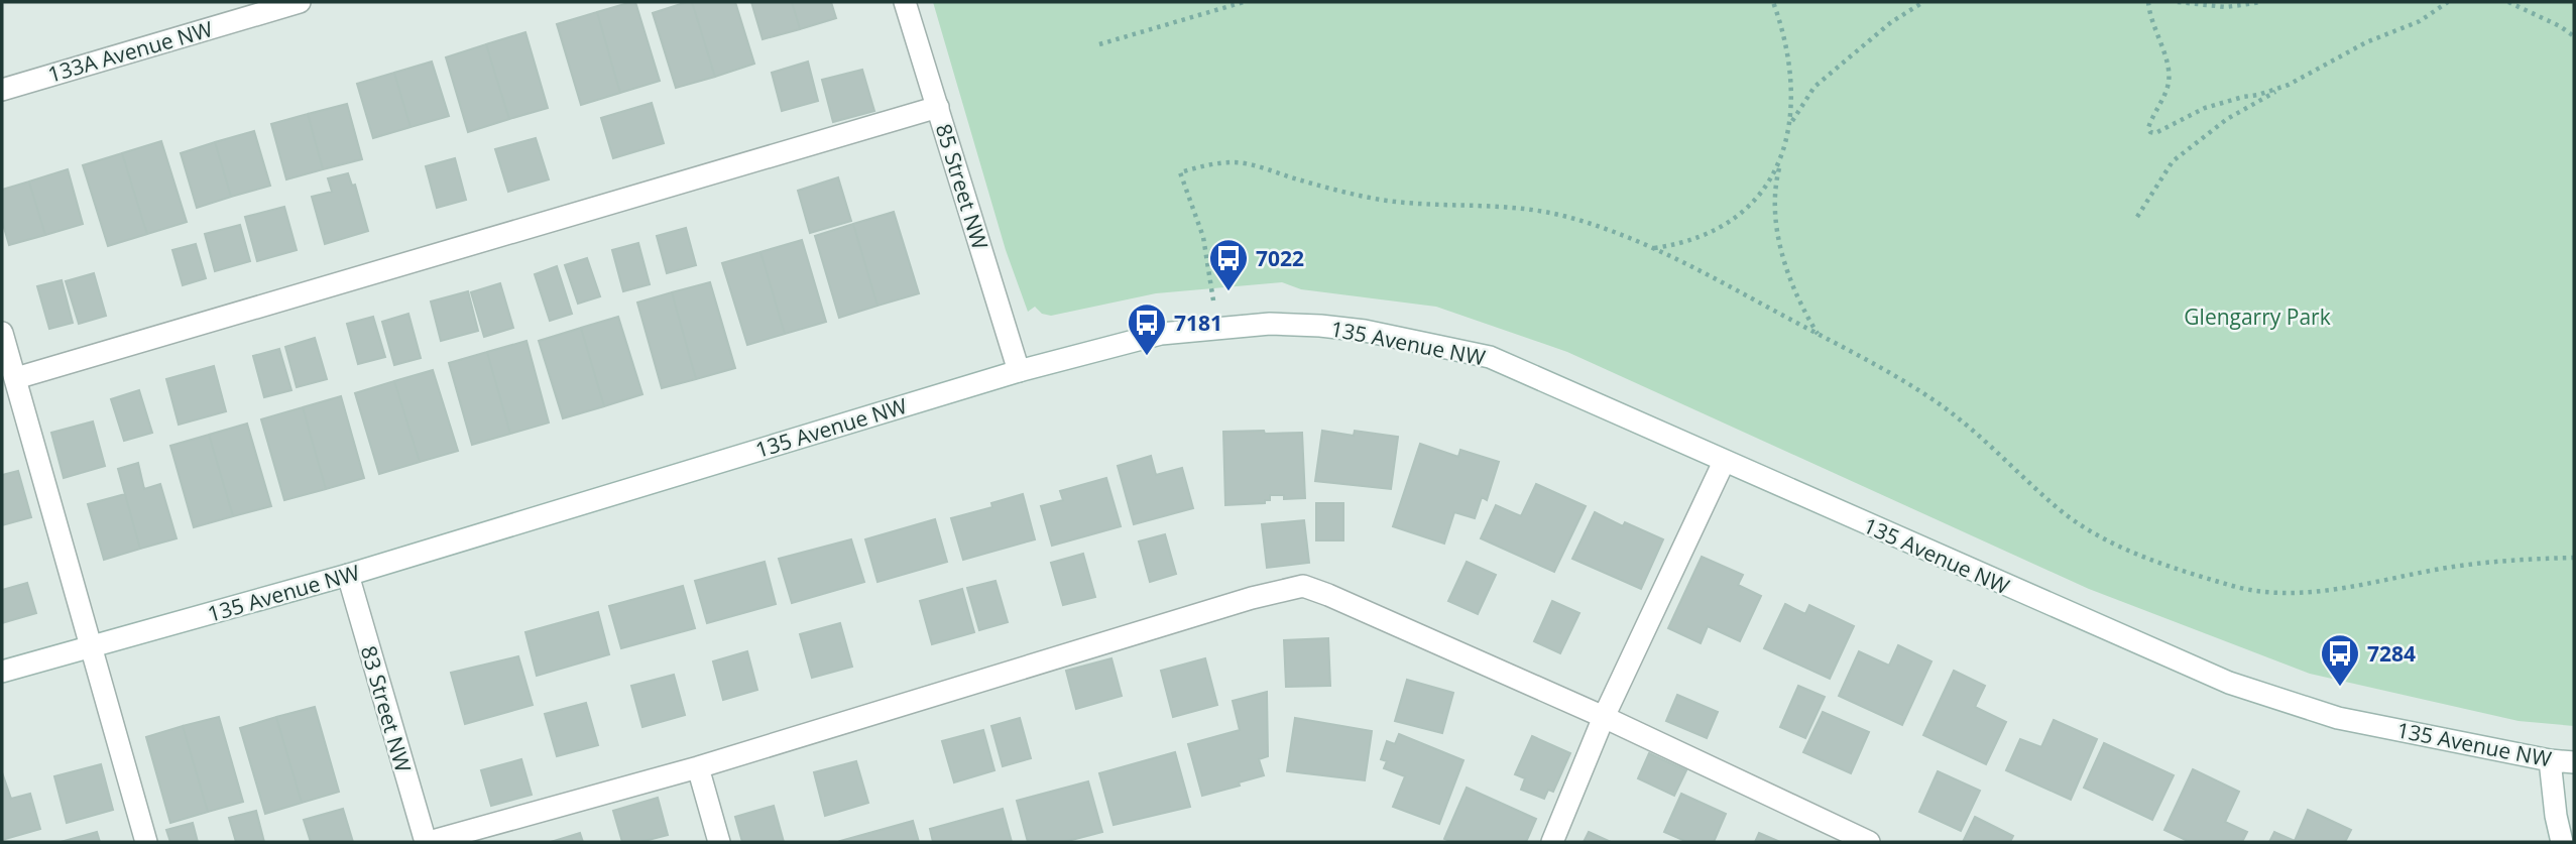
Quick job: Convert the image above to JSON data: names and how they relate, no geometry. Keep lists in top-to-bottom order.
{
  "streets": {
    "street": [
      "133A Avenue NW",
      "85 Street NW",
      "135 Avenue NW",
      "83 Street NW"
    ]
  },
  "crossings": [
    ["85 Street NW", "135 Avenue NW"],
    ["135 Avenue NW", "83 Street NW"]
  ],
  "parks": ["Glengarry Park"],
  "places": {
    "bus stop": ["7022", "7181", "7284"]
  }
}
